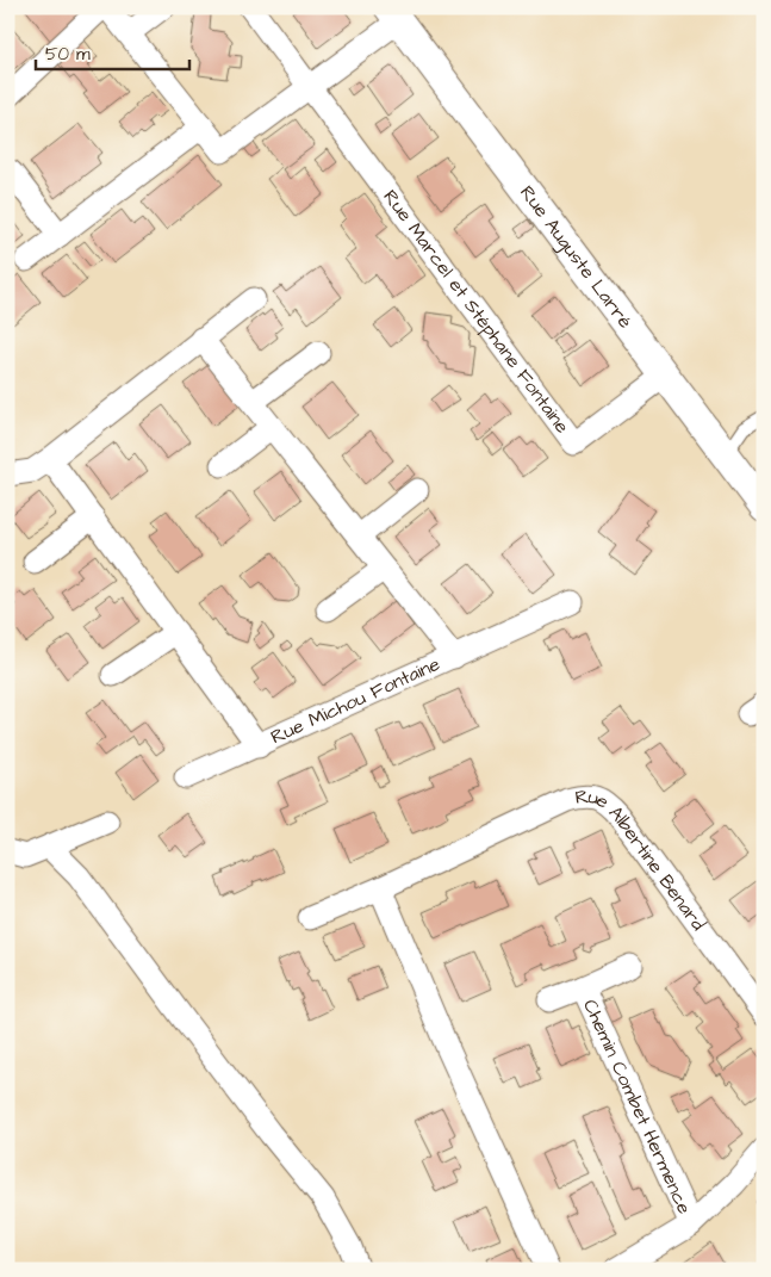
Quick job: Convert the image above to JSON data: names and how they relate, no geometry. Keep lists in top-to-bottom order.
{
  "streets": {
    "street": [
      "Rue Auguste Larré",
      "Rue Marcel et Stéphane Fontaine",
      "Rue Michou Fontaine",
      "Rue Albertine Benard",
      "Chemin Combet Hermence"
    ]
  },
  "crossings": [
    ["Rue Auguste Larré", "Rue Marcel et Stéphane Fontaine"]
  ],
  "scale_bar": "50 m"
}
